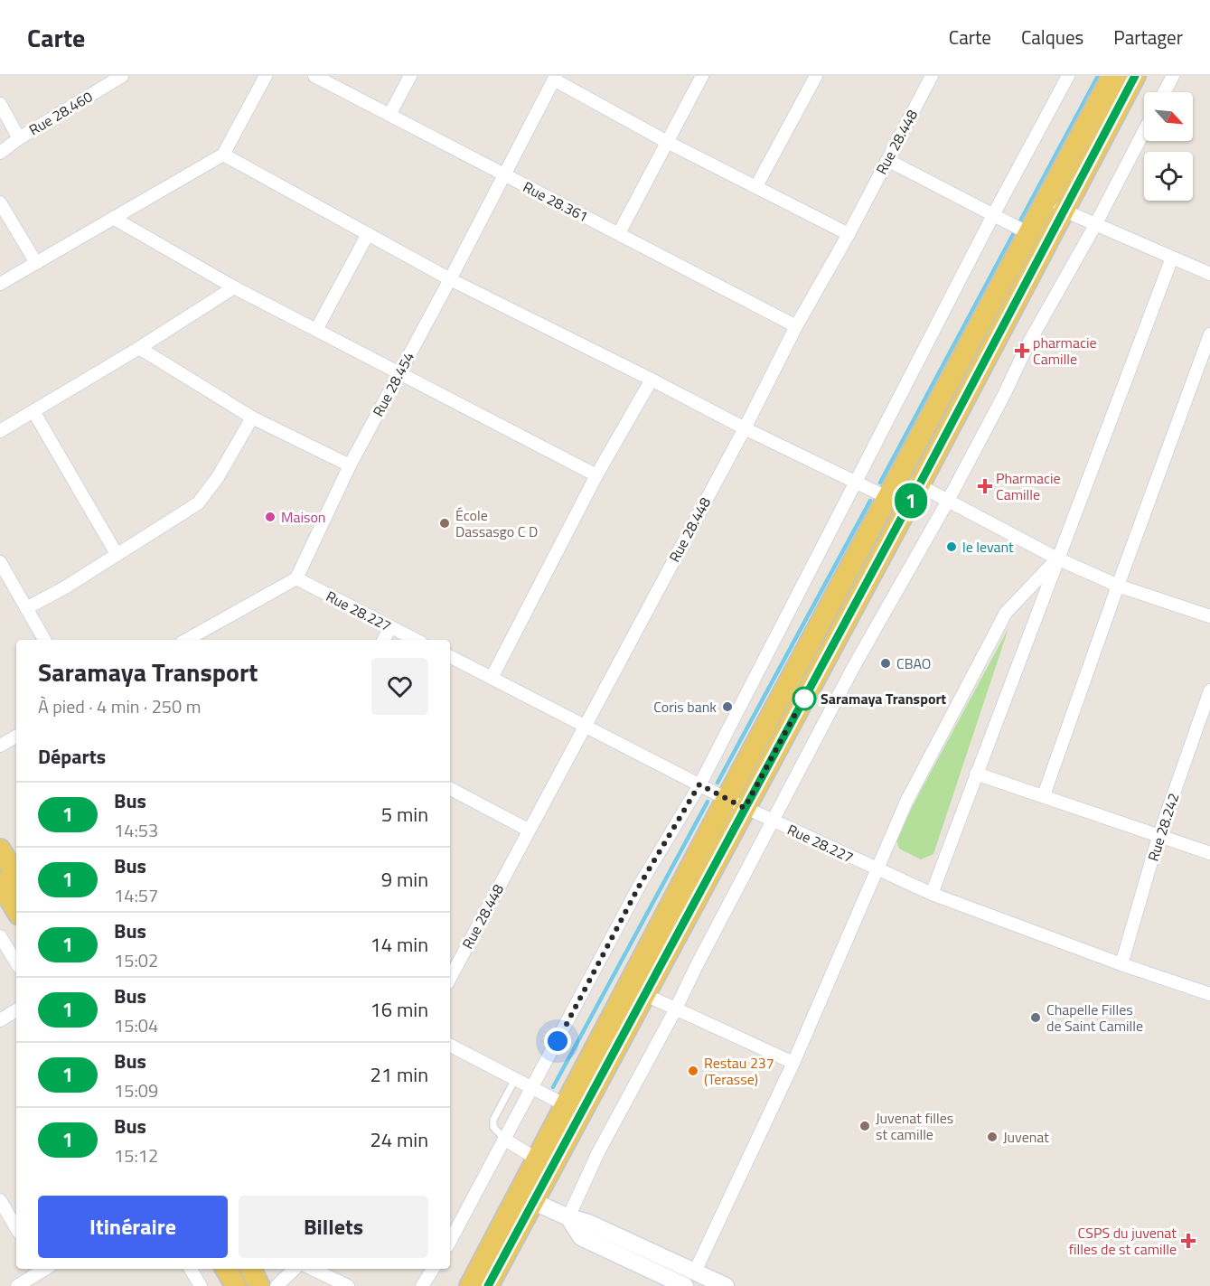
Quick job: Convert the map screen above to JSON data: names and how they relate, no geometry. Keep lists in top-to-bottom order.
{
  "streets": {
    "street": [
      "Rue 28.460",
      "Rue 28.448",
      "Rue 28.361",
      "Rue 28.454",
      "Rue 28.227",
      "Rue 28.242"
    ]
  },
  "crossings": [
    ["Rue 28.448", "Rue 28.361"],
    ["Rue 28.448", "Rue 28.227"],
    ["Rue 28.361", "Rue 28.454"],
    ["Rue 28.454", "Rue 28.227"],
    ["Rue 28.227", "Rue 28.242"]
  ],
  "places": {
    "health": ["pharmacie Camille", "Pharmacie Camille", "CSPS du juvenat filles de st camille"],
    "other": [
      "Maison",
      "École Dassasgo C D",
      "le levant",
      "CBAO",
      "Saramaya Transport",
      "Coris bank",
      "Chapelle Filles de Saint Camille",
      "Restau 237 (Terasse)",
      "Juvenat filles st camille",
      "Juvenat"
    ]
  },
  "lines": ["bus line 1"],
  "north": "bottom right",
  "page": {
    "header": "Carte",
    "nav": ["Carte", "Calques", "Partager"],
    "on_map": "1",
    "heading": [
      ["Saramaya Transport", "À pied · 4 min · 250 m"],
      "Départs"
    ],
    "list": [
      {
        "mark": "1",
        "name": "Bus",
        "note": "14:53",
        "value": "5 min"
      },
      {
        "mark": "1",
        "name": "Bus",
        "note": "14:57",
        "value": "9 min"
      },
      {
        "mark": "1",
        "name": "Bus",
        "note": "15:02",
        "value": "14 min"
      },
      {
        "mark": "1",
        "name": "Bus",
        "note": "15:04",
        "value": "16 min"
      },
      {
        "mark": "1",
        "name": "Bus",
        "note": "15:09",
        "value": "21 min"
      },
      {
        "mark": "1",
        "name": "Bus",
        "note": "15:12",
        "value": "24 min"
      }
    ],
    "buttons": ["Itinéraire", "Billets"]
  }
}
